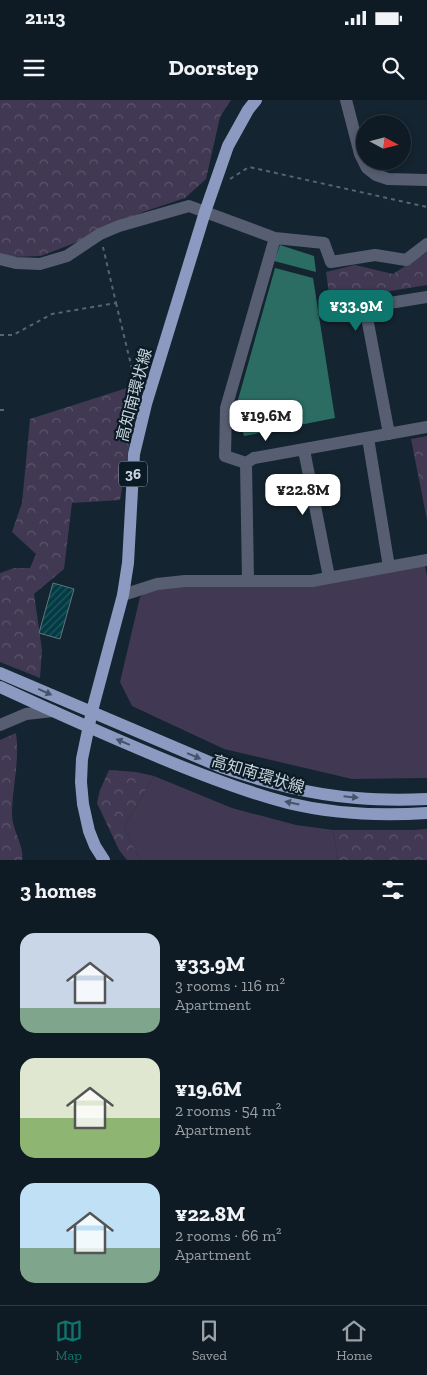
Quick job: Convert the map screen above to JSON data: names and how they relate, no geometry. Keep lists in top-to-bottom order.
{
  "streets": {
    "main road": ["高知南環状線", "36"]
  },
  "north": "right",
  "page": {
    "status": "21:13",
    "header": "Doorstep",
    "price": ["¥33.9M", "¥19.6M", "¥22.8M"],
    "heading": "3 homes",
    "list": [
      {
        "name": "¥33.9M",
        "note": "3 rooms · 116 m² · Apartment"
      },
      {
        "name": "¥19.6M",
        "note": "2 rooms · 54 m² · Apartment"
      },
      {
        "name": "¥22.8M",
        "note": "2 rooms · 66 m² · Apartment"
      }
    ],
    "tabs": ["Map", "Saved", "Home"]
  }
}
